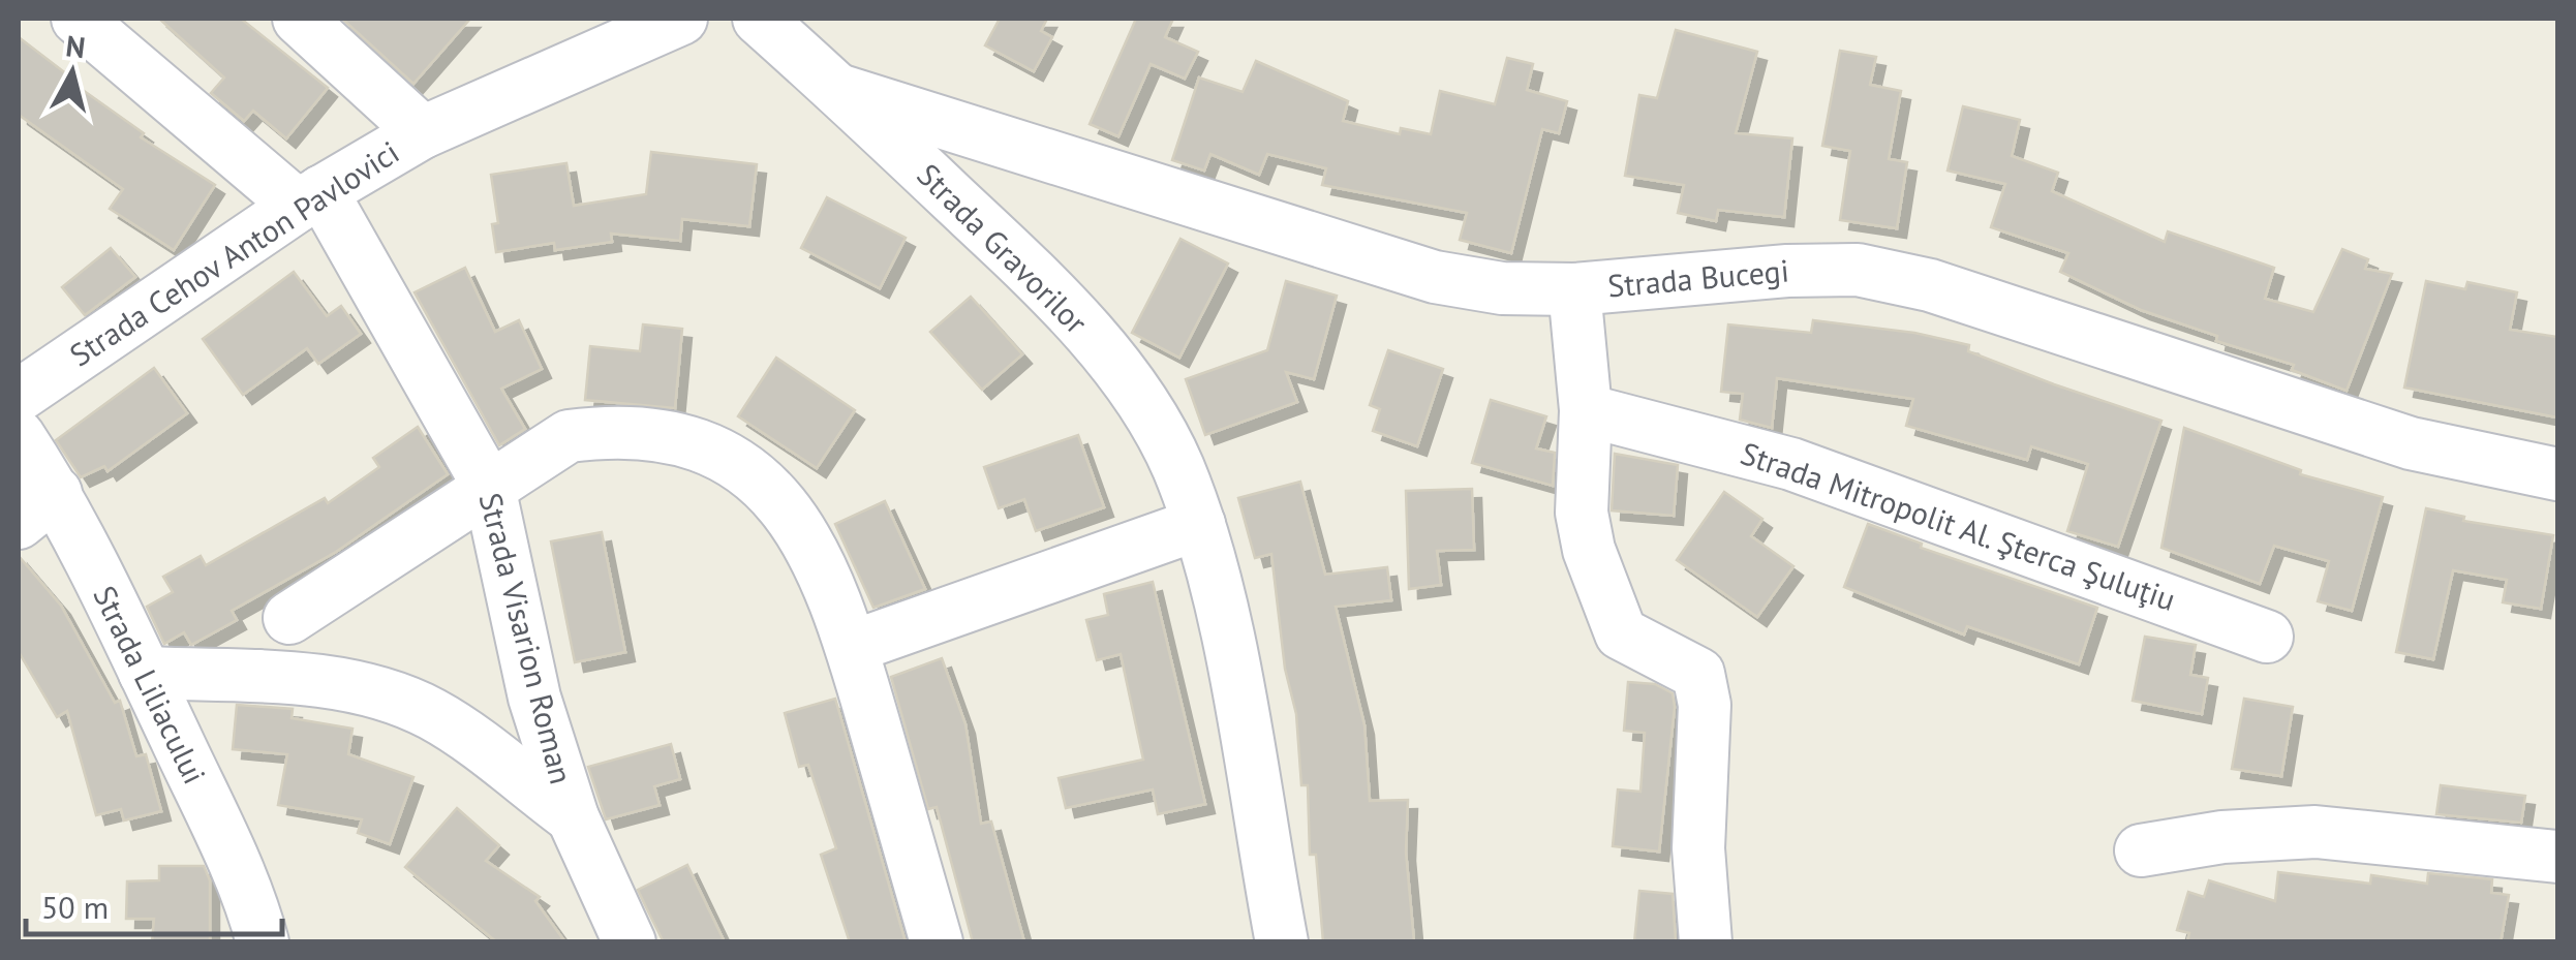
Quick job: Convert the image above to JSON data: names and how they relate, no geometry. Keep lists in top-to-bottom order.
{
  "streets": {
    "street": [
      "Strada Gravorilor",
      "Strada Cehov Anton Pavlovici",
      "Strada Bucegi",
      "Strada Mitropolit Al. Şterca Şuluţiu",
      "Strada Visarion Roman",
      "Strada Liliacului"
    ]
  },
  "crossings": [
    ["Strada Gravorilor", "Strada Bucegi"],
    ["Strada Cehov Anton Pavlovici", "Strada Visarion Roman"]
  ],
  "scale_bar": "50 m",
  "north": "top"
}
